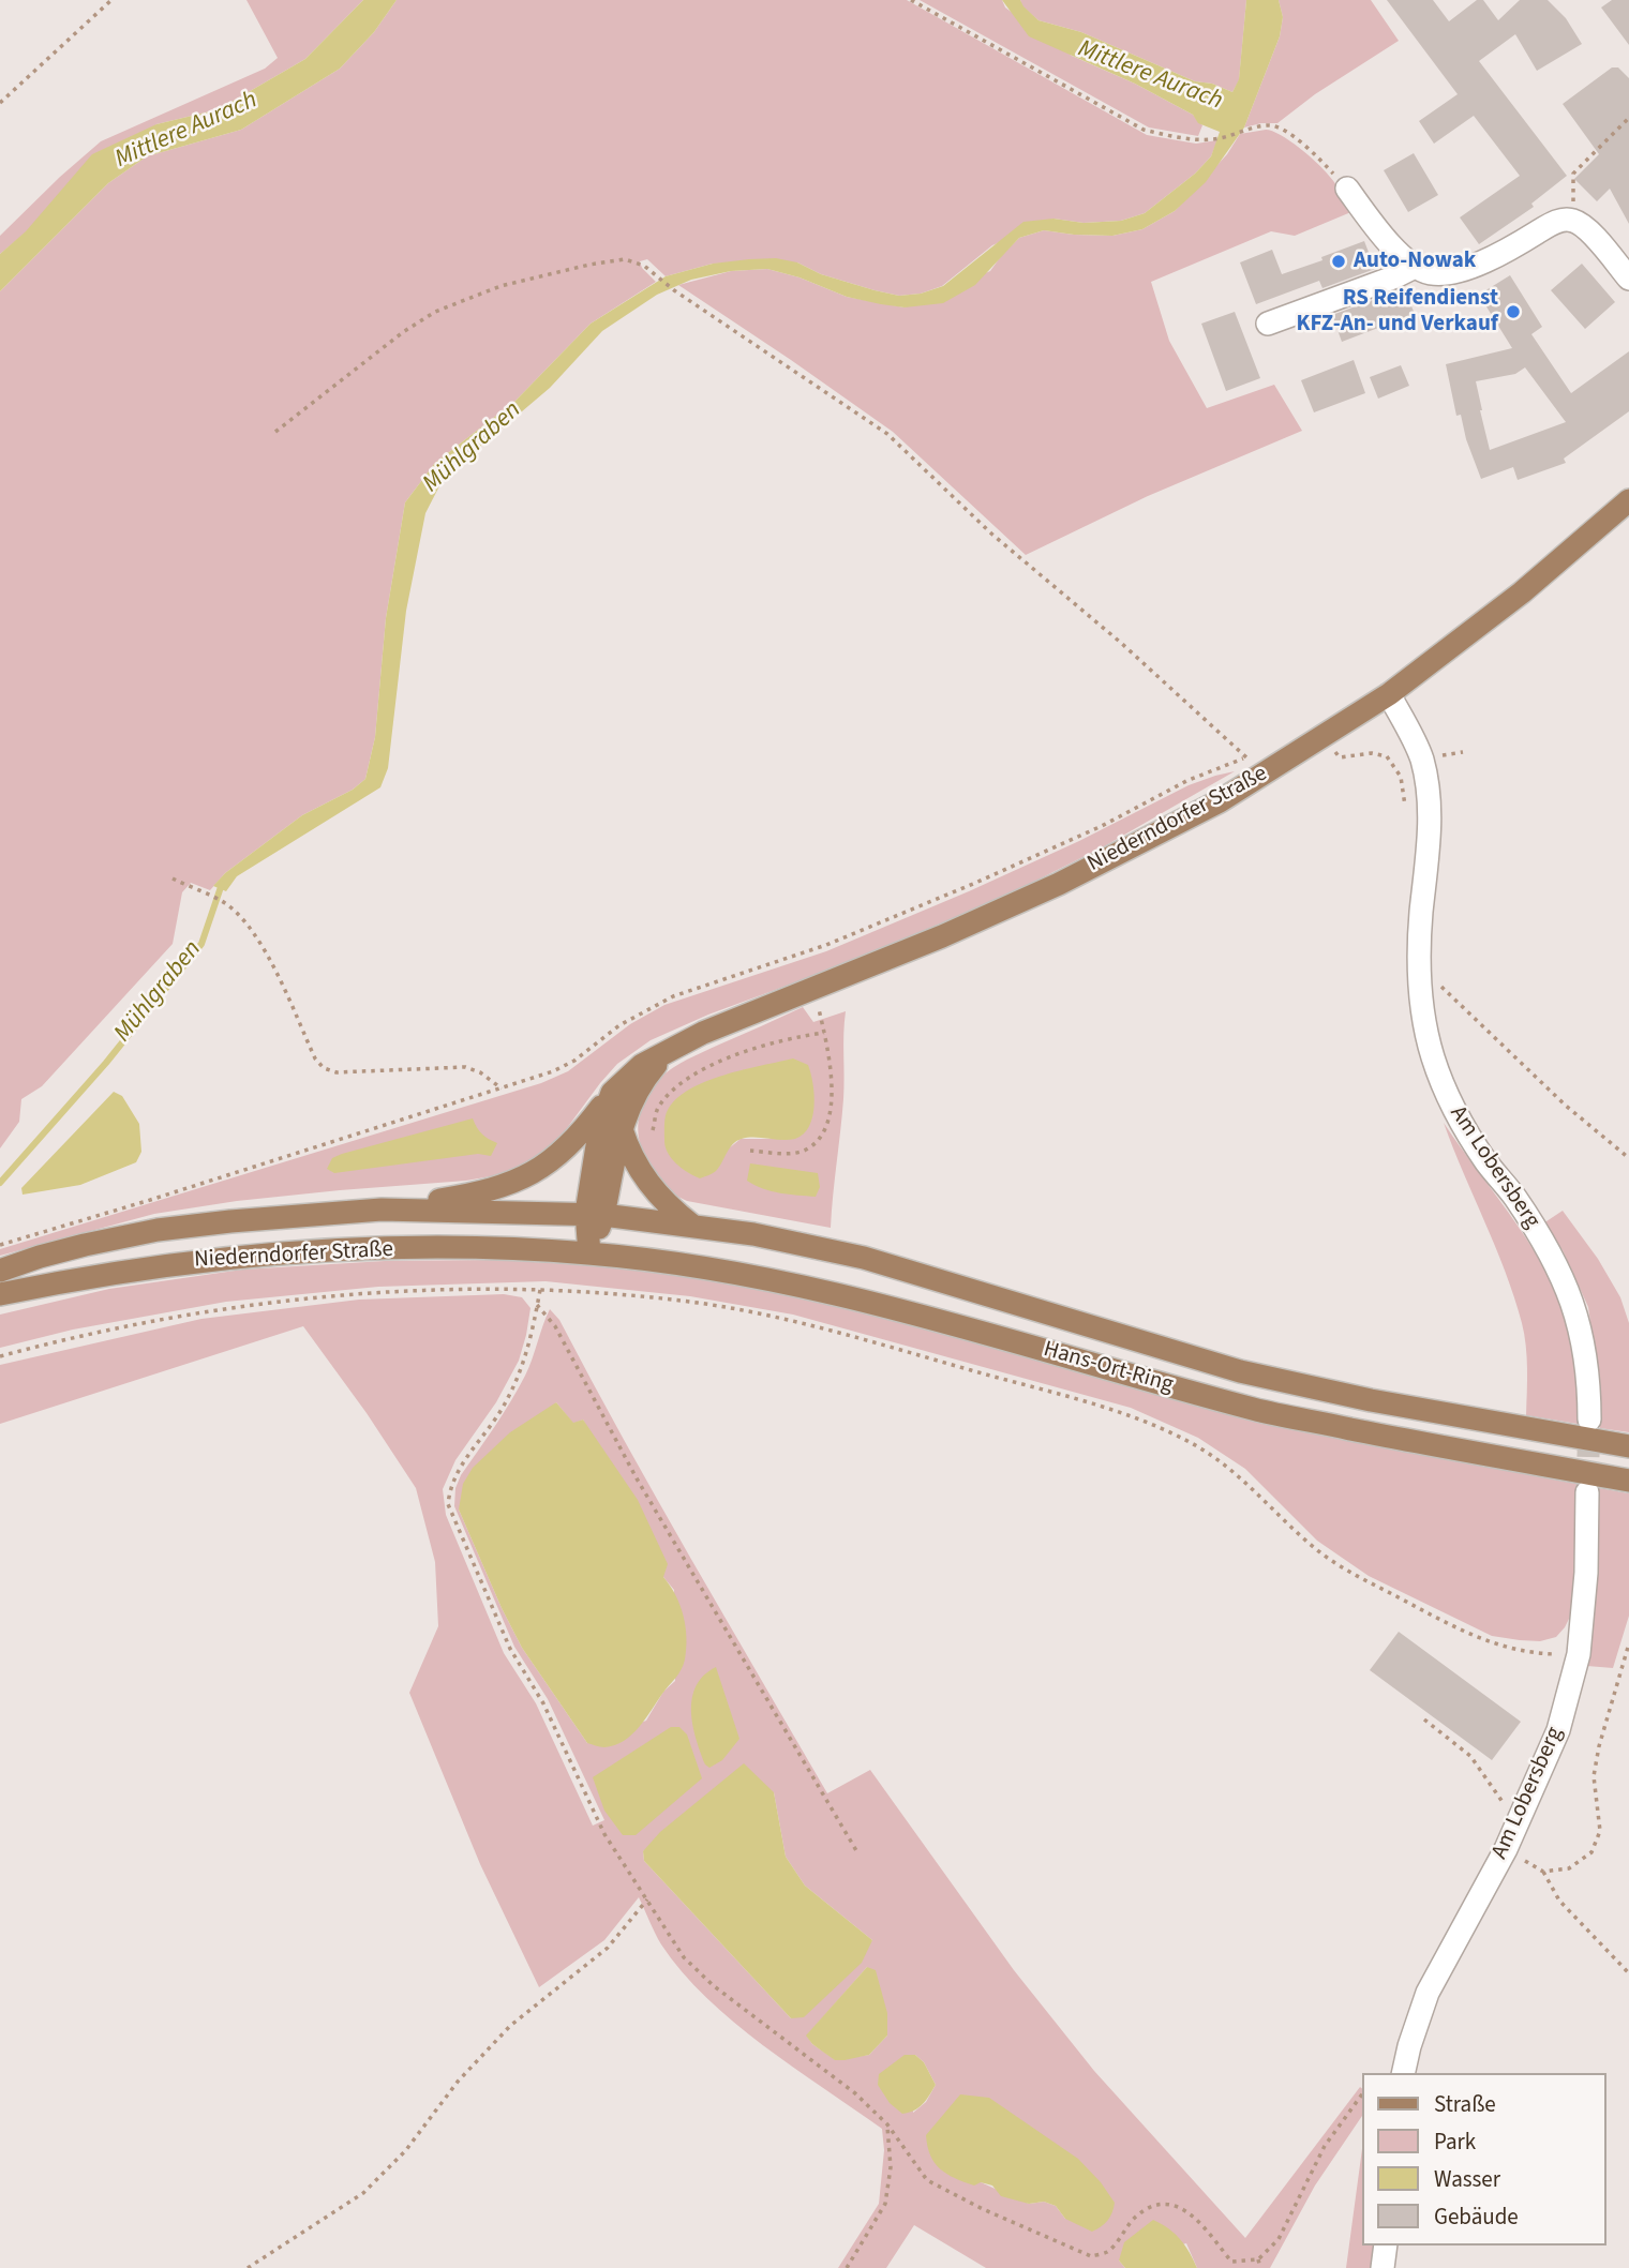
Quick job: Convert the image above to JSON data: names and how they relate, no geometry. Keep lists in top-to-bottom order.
{
  "streets": {
    "main road": ["Niederndorfer Straße", "Hans-Ort-Ring"],
    "street": ["Am Lobersberg"]
  },
  "crossings": [
    ["Niederndorfer Straße", "Am Lobersberg"],
    ["Niederndorfer Straße", "Hans-Ort-Ring"]
  ],
  "water": ["Mittlere Aurach", "Mühlgraben"],
  "places": ["Auto-Nowak", "RS Reifendienst KFZ-An- und Verkauf"],
  "legend": [
    "Straße",
    "Park",
    "Wasser",
    "Gebäude"
  ]
}
